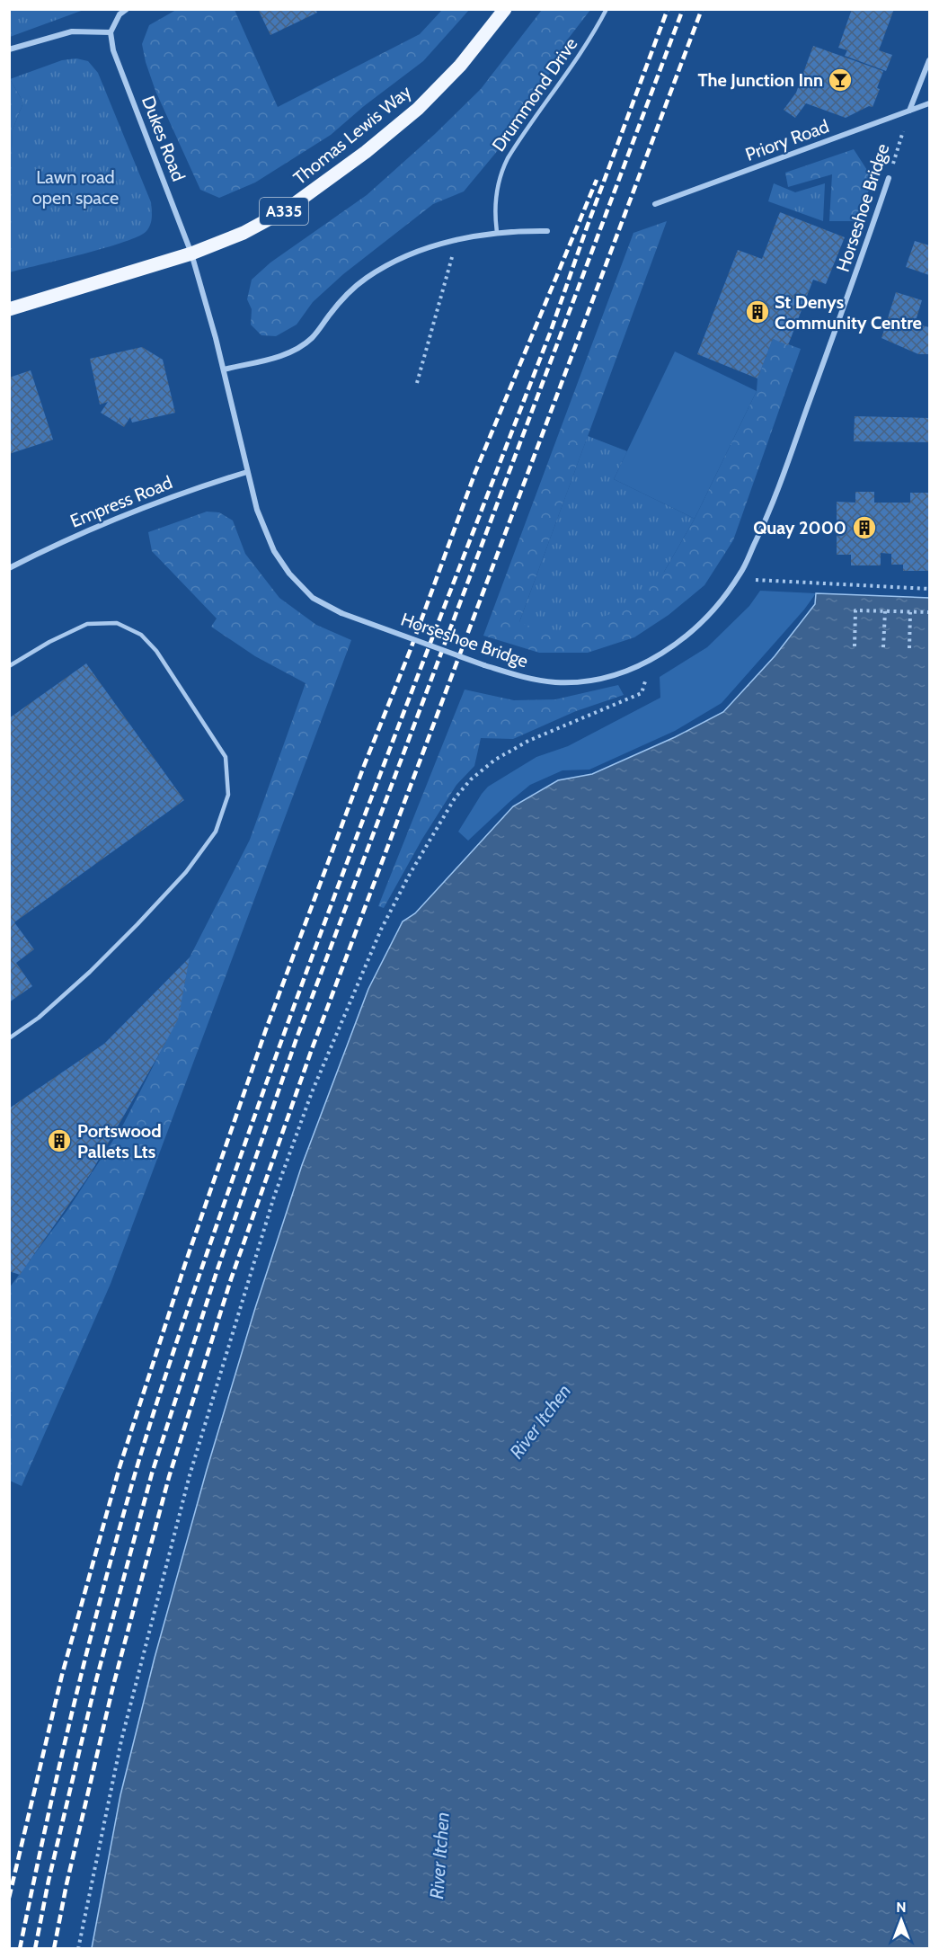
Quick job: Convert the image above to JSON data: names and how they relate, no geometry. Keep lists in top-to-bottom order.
{
  "streets": {
    "main road": ["Thomas Lewis Way", "A335"],
    "street": [
      "Dukes Road",
      "Priory Road",
      "Horseshoe Bridge",
      "Empress Road"
    ],
    "lane": ["Drummond Drive"]
  },
  "crossings": [
    ["Thomas Lewis Way", "Dukes Road"],
    ["Thomas Lewis Way", "Horseshoe Bridge"],
    ["Dukes Road", "Horseshoe Bridge"],
    ["Priory Road", "Horseshoe Bridge"],
    ["Horseshoe Bridge", "Empress Road"]
  ],
  "water": ["River Itchen"],
  "parks": ["Lawn road open space"],
  "places": {
    "bar": ["The Junction Inn"],
    "building": ["St Denys Community Centre", "Quay 2000", "Portswood Pallets Lts"]
  },
  "north": "top"
}
